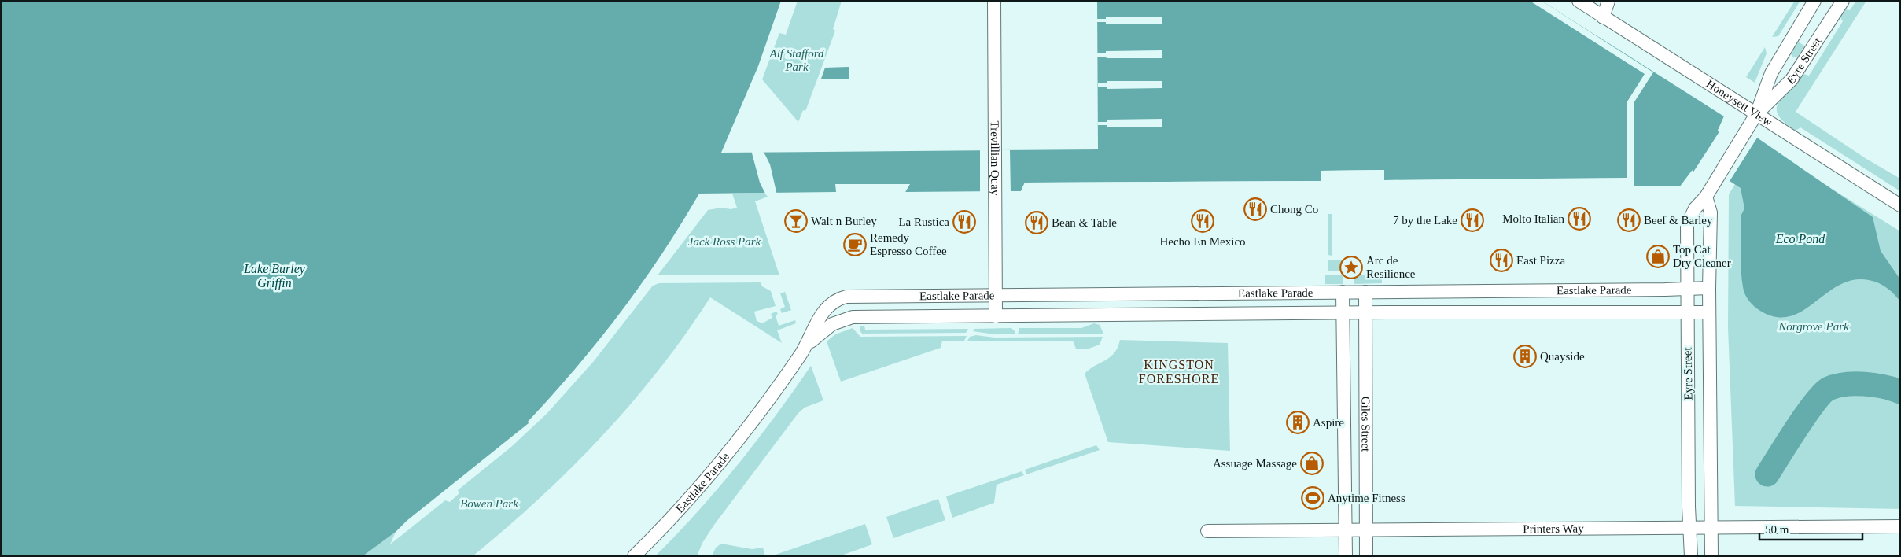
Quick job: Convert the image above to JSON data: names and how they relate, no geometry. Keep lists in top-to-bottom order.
{
  "streets": {
    "street": [
      "Eyre Street",
      "Honeysett View",
      "Trevillian Quay",
      "Eastlake Parade",
      "Giles Street",
      "Printers Way"
    ]
  },
  "crossings": [
    ["Eyre Street", "Honeysett View"],
    ["Eyre Street", "Eastlake Parade"],
    ["Eyre Street", "Printers Way"],
    ["Trevillian Quay", "Eastlake Parade"],
    ["Eastlake Parade", "Giles Street"],
    ["Giles Street", "Printers Way"]
  ],
  "districts": ["KINGSTON FORESHORE"],
  "water": ["Eco Pond", "Lake Burley Griffin"],
  "parks": [
    "Alf Stafford Park",
    "Jack Ross Park",
    "Norgrove Park",
    "Bowen Park"
  ],
  "places": {
    "restaurant": [
      "Chong Co",
      "Molto Italian",
      "7 by the Lake",
      "Beef & Barley",
      "Hecho En Mexico",
      "La Rustica",
      "Bean & Table",
      "East Pizza"
    ],
    "bar": ["Walt n Burley"],
    "cafe": ["Remedy Espresso Coffee"],
    "shop": ["Top Cat Dry Cleaner", "Assuage Massage"],
    "place": ["Arc de Resilience"],
    "building": ["Quayside", "Aspire"],
    "sports": ["Anytime Fitness"]
  },
  "scale_bar": "50 m"
}
